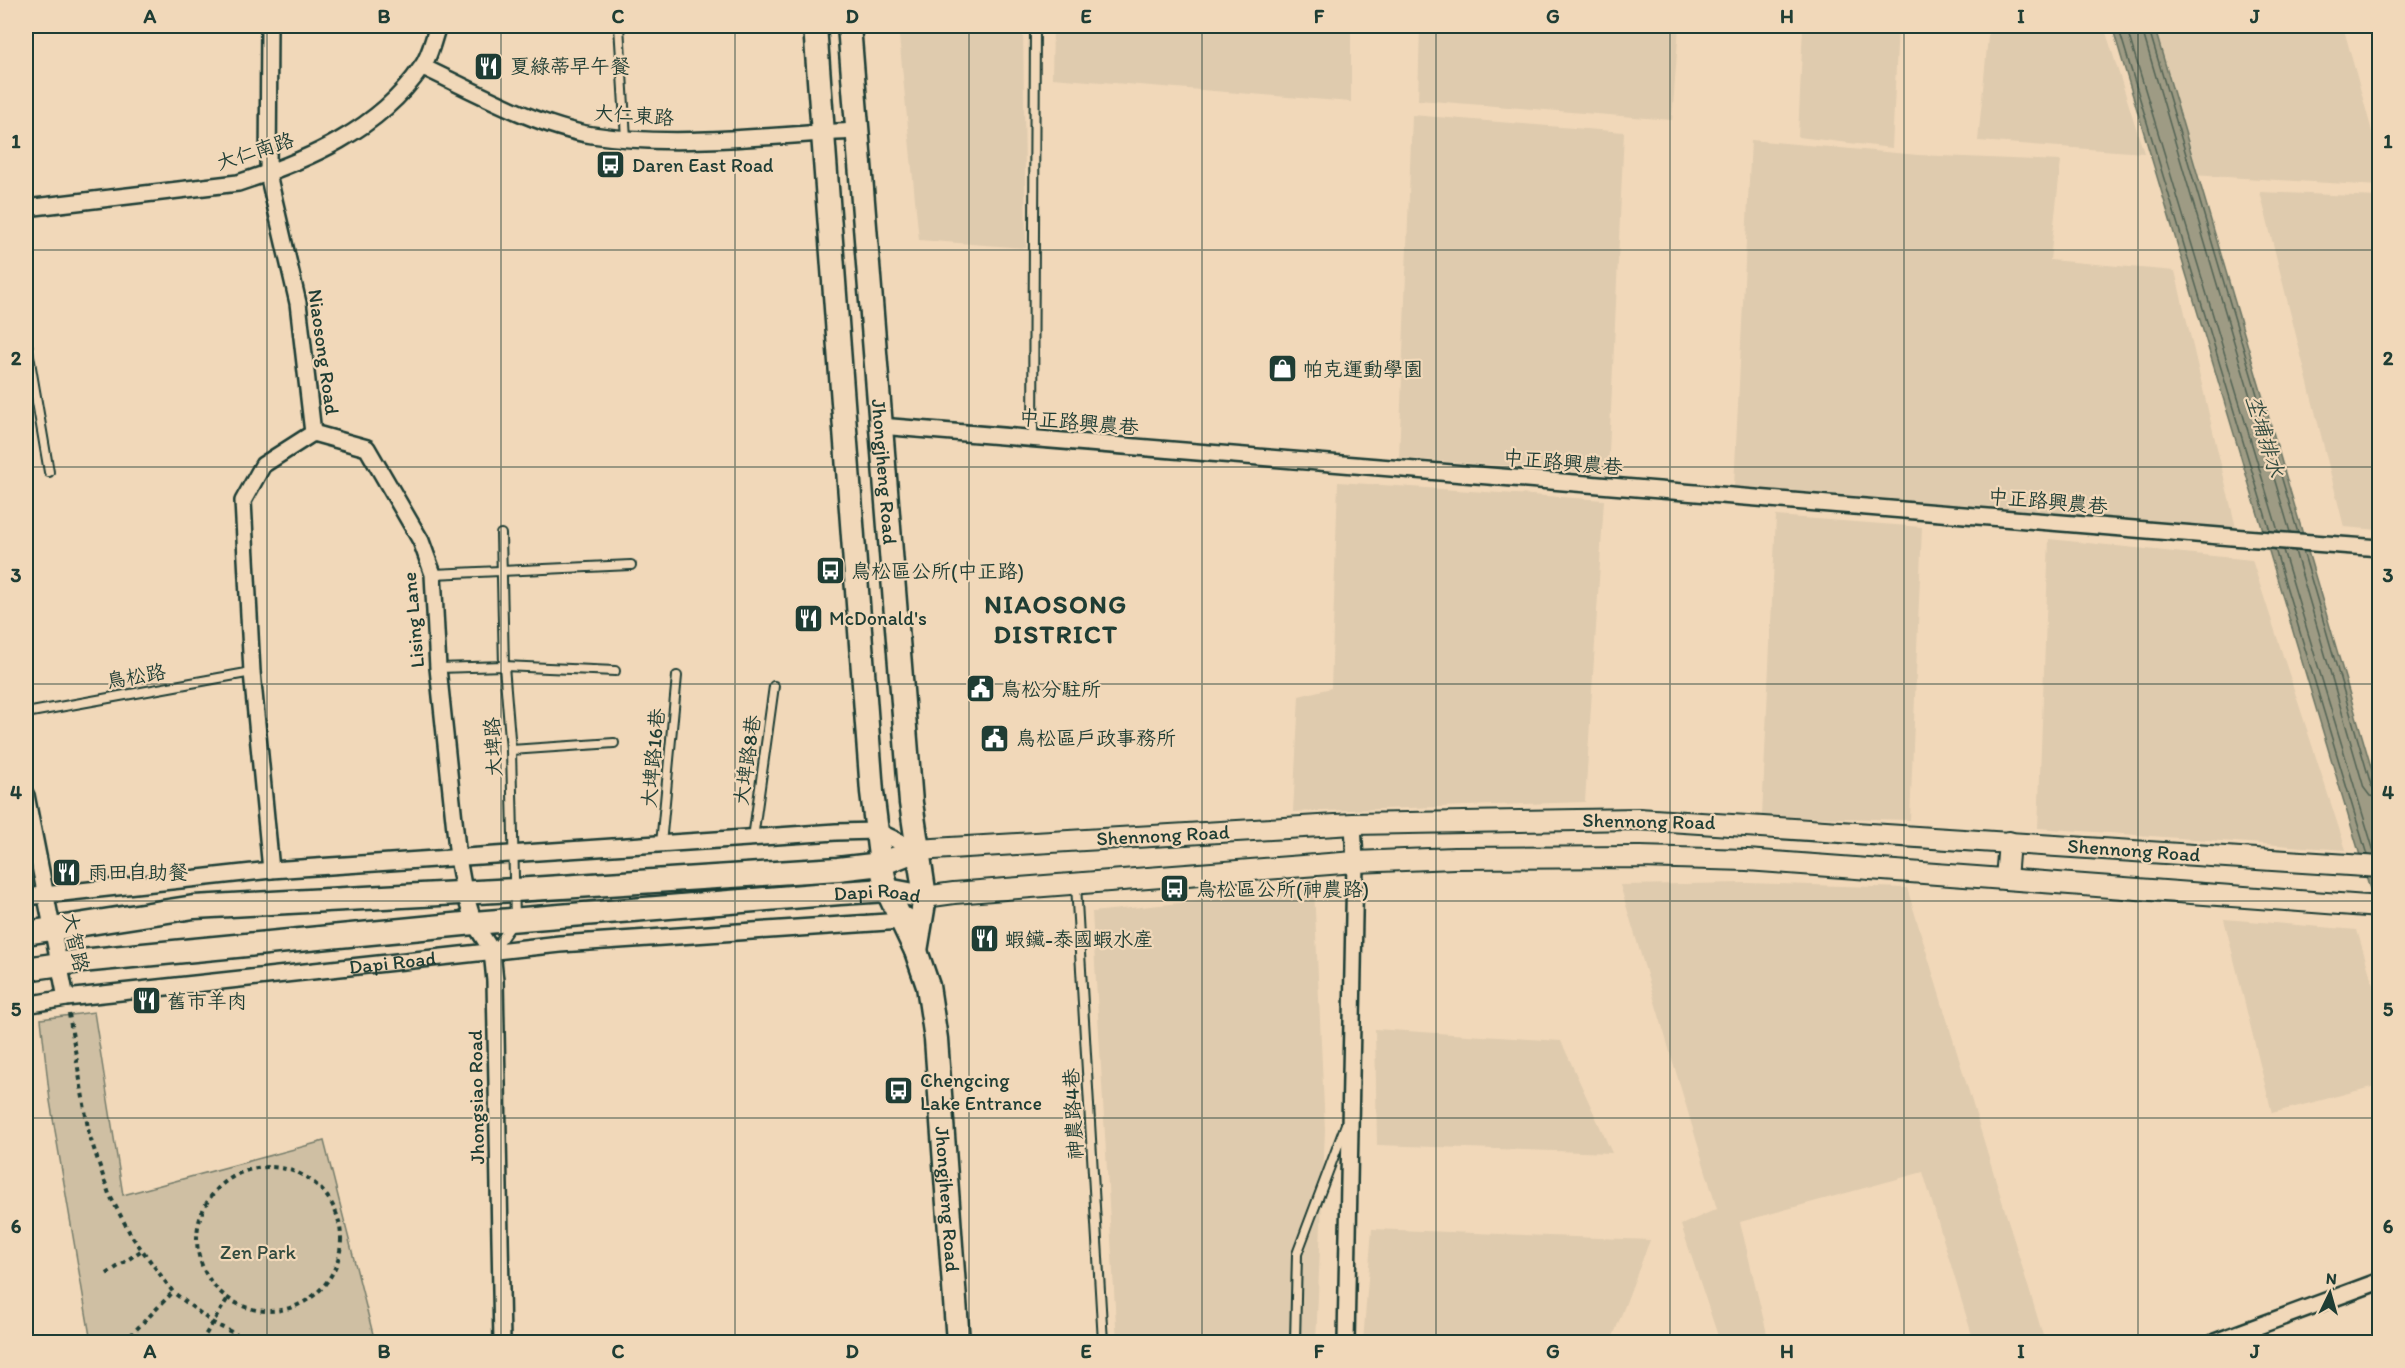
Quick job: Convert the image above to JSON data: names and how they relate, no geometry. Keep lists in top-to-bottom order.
{
  "streets": {
    "main road": ["Jhongjheng Road", "Dapi Road"],
    "street": [
      "大仁東路",
      "大仁南路",
      "Niaosong Road",
      "中正路興農巷",
      "Lising Lane",
      "Shennong Road",
      "大智路",
      "Jhongsiao Road"
    ],
    "lane": [
      "鳥松路",
      "大埤路",
      "大埤路16巷",
      "大埤路8巷",
      "神農路4巷"
    ]
  },
  "crossings": [
    ["大仁東路", "大仁南路"],
    ["大仁東路", "Jhongjheng Road"],
    ["大仁南路", "Niaosong Road"],
    ["Niaosong Road", "Lising Lane"],
    ["Niaosong Road", "鳥松路"],
    ["中正路興農巷", "Jhongjheng Road"],
    ["Jhongjheng Road", "Shennong Road"],
    ["Jhongjheng Road", "Dapi Road"],
    ["大埤路", "Dapi Road"],
    ["Shennong Road", "Dapi Road"],
    ["Shennong Road", "神農路4巷"],
    ["Dapi Road", "大智路"],
    ["Dapi Road", "Jhongsiao Road"]
  ],
  "districts": ["NIAOSONG DISTRICT"],
  "water": ["坔埔排水"],
  "parks": ["Zen Park"],
  "places": {
    "restaurant": [
      "夏綠蒂早午餐",
      "McDonald's",
      "雨田自助餐",
      "蝦鑶-泰國蝦水產",
      "舊市羊肉"
    ],
    "bus stop": [
      "Daren East Road",
      "鳥松區公所(中正路)",
      "鳥松區公所(神農路)",
      "Chengcing Lake Entrance"
    ],
    "shop": ["帕克運動學園"],
    "public building": ["鳥松分駐所", "鳥松區戶政事務所"]
  },
  "north": "top",
  "grid": {
    "columns": [
      "A",
      "B",
      "C",
      "D",
      "E",
      "F",
      "G",
      "H",
      "I",
      "J"
    ],
    "rows": [
      "1",
      "2",
      "3",
      "4",
      "5",
      "6"
    ]
  }
}
